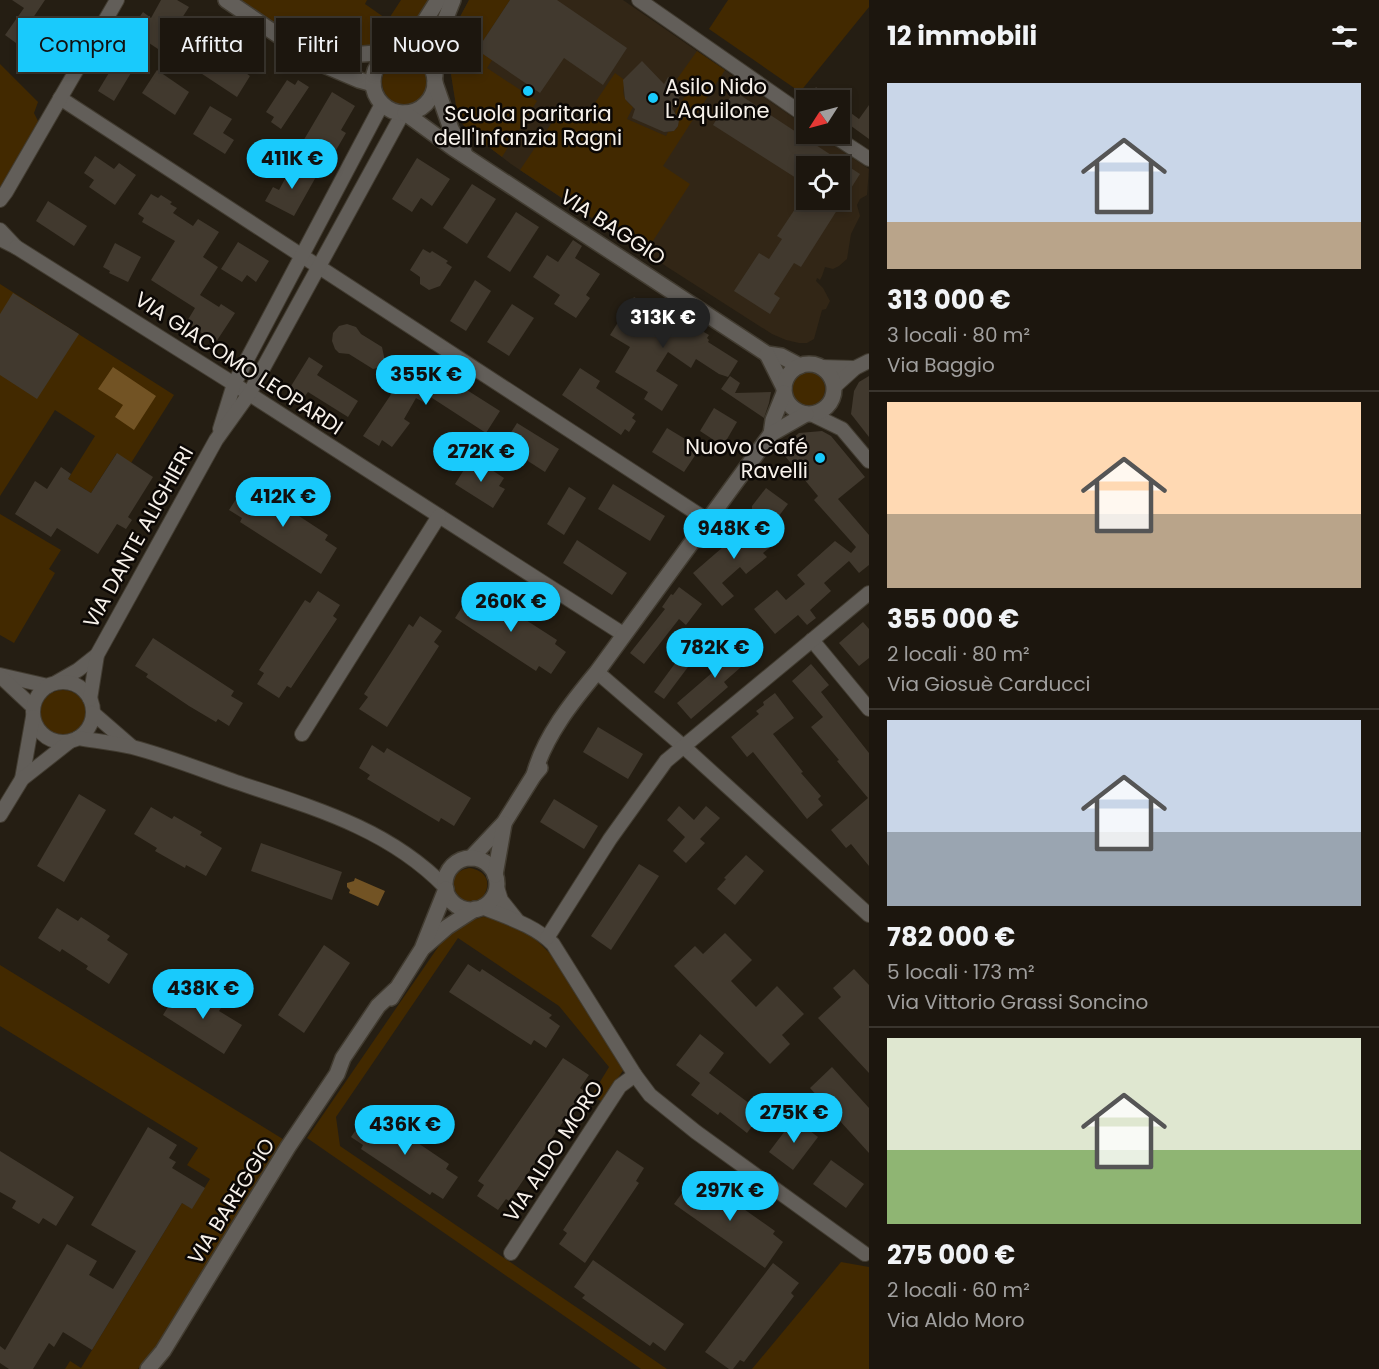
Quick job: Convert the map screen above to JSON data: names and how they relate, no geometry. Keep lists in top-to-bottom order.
{
  "streets": {
    "street": [
      "VIA BAGGIO",
      "VIA GIACOMO LEOPARDI",
      "VIA DANTE ALIGHIERI",
      "VIA ALDO MORO",
      "VIA BAREGGIO"
    ]
  },
  "crossings": [
    ["VIA BAGGIO", "VIA DANTE ALIGHIERI"],
    ["VIA BAGGIO", "VIA BAREGGIO"],
    ["VIA GIACOMO LEOPARDI", "VIA DANTE ALIGHIERI"],
    ["VIA GIACOMO LEOPARDI", "VIA BAREGGIO"]
  ],
  "places": ["Scuola paritaria dell'Infanzia Ragni", "Asilo Nido L'Aquilone", "Nuovo Café Ravelli"],
  "north": "bottom left",
  "page": {
    "heading": "12 immobili",
    "chip": [
      "Compra",
      "Affitta",
      "Filtri",
      "Nuovo"
    ],
    "list": [
      {
        "name": "313 000 €",
        "note": "3 locali · 80 m² · Via Baggio"
      },
      {
        "name": "355 000 €",
        "note": "2 locali · 80 m² · Via Giosuè Carducci"
      },
      {
        "name": "782 000 €",
        "note": "5 locali · 173 m² · Via Vittorio Grassi Soncino"
      },
      {
        "name": "275 000 €",
        "note": "2 locali · 60 m² · Via Aldo Moro"
      }
    ],
    "price": [
      "411K €",
      "313K €",
      "355K €",
      "272K €",
      "412K €",
      "948K €",
      "260K €",
      "782K €",
      "438K €",
      "275K €",
      "436K €",
      "297K €"
    ]
  }
}
